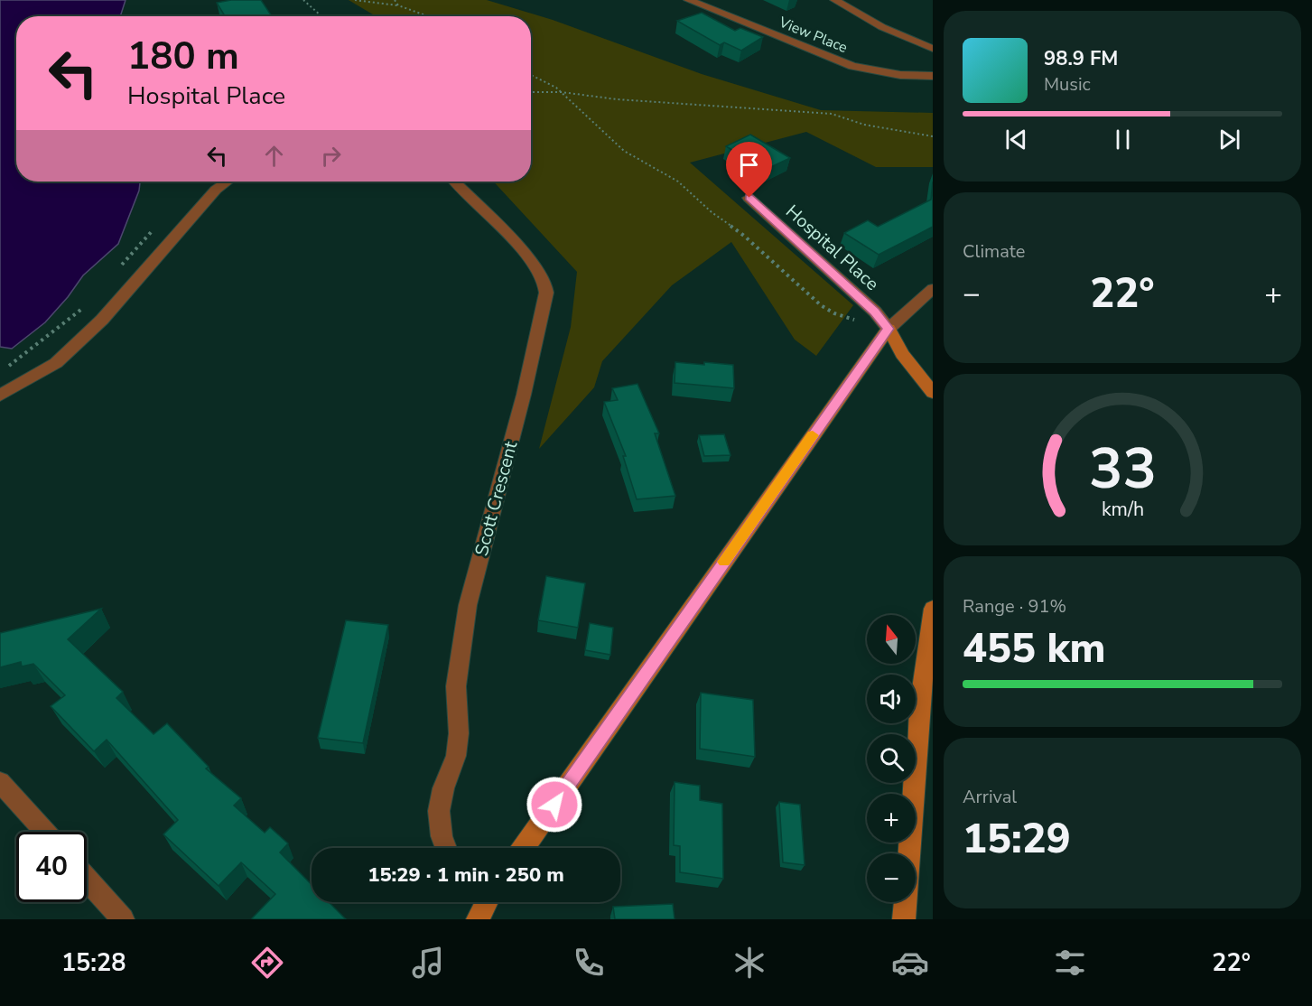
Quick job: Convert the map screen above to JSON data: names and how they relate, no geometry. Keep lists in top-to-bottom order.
{
  "streets": {
    "street": ["View Place", "Hospital Place", "Scott Crescent"]
  },
  "north": "top",
  "page": {
    "turn": ["180 m", "Hospital Place"],
    "song": ["98.9 FM", "Music"],
    "tile": [
      "Climate",
      ["Range · 91%", "455 km"],
      ["Arrival", "15:29"]
    ],
    "heat": ["−", "22°", "+"],
    "map_buttons": ["+", "−"],
    "limit": "40",
    "trip": "15:29 · 1 min · 250 m",
    "tabs": ["15:28", "22°"],
    "gauge": ["33", "km/h"]
  }
}
